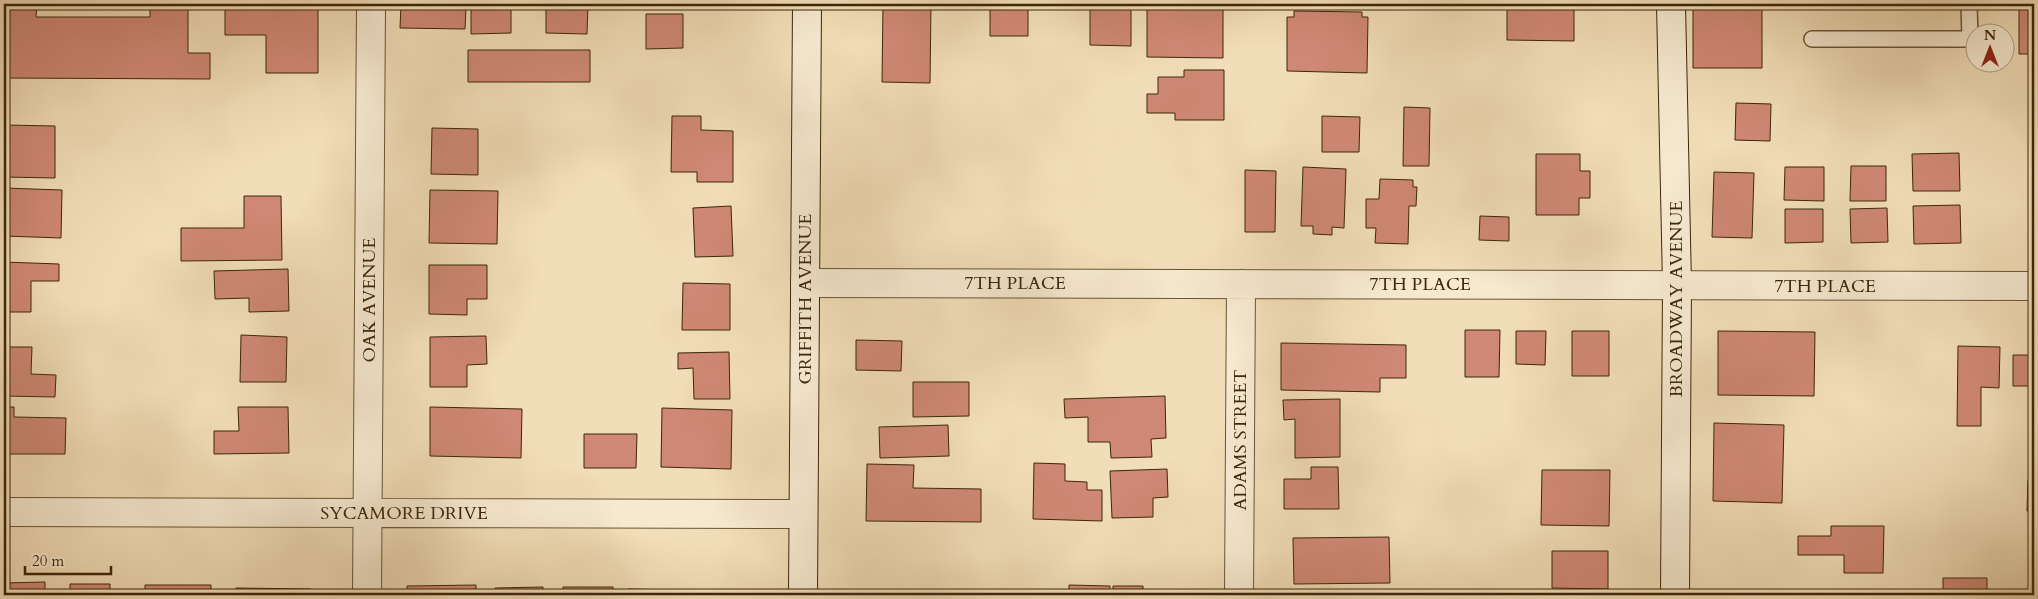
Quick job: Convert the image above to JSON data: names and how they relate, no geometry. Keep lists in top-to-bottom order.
{
  "streets": {
    "street": [
      "7TH PLACE",
      "GRIFFITH AVENUE",
      "BROADWAY AVENUE",
      "OAK AVENUE",
      "ADAMS STREET",
      "SYCAMORE DRIVE"
    ]
  },
  "crossings": [
    ["7TH PLACE", "GRIFFITH AVENUE"],
    ["7TH PLACE", "BROADWAY AVENUE"],
    ["7TH PLACE", "ADAMS STREET"],
    ["GRIFFITH AVENUE", "SYCAMORE DRIVE"],
    ["OAK AVENUE", "SYCAMORE DRIVE"]
  ],
  "scale_bar": "20 m",
  "north": "top"
}
